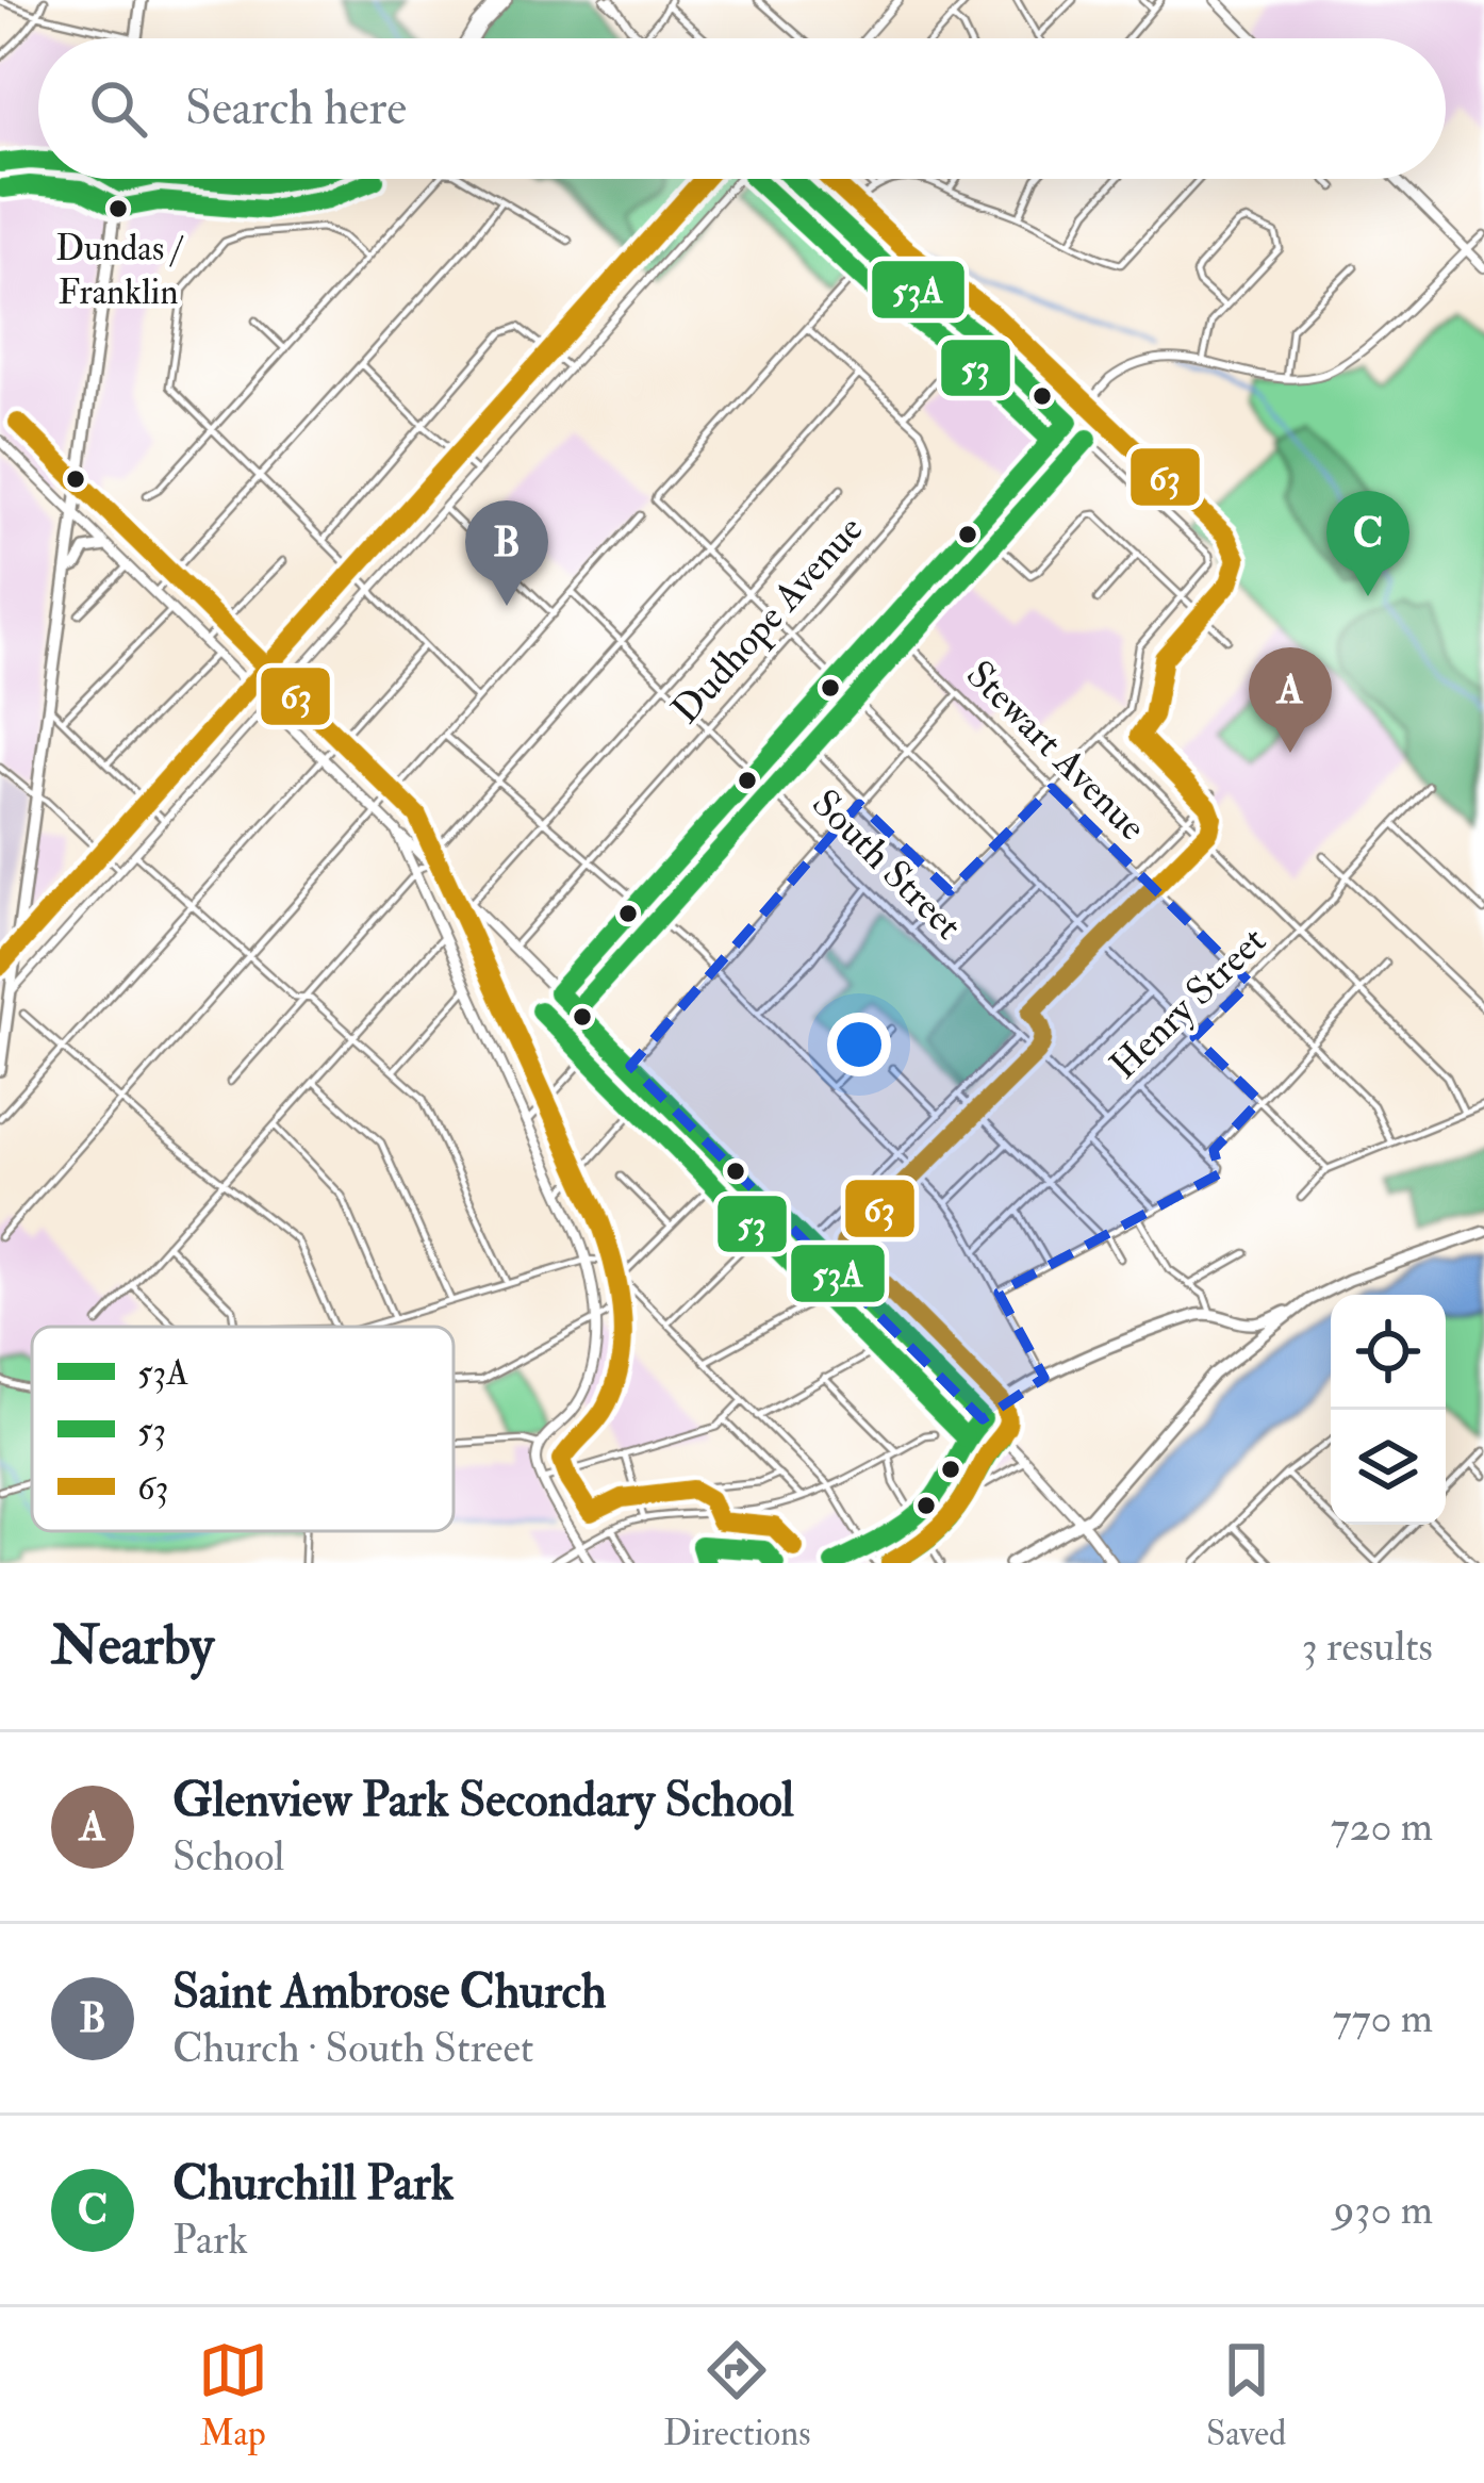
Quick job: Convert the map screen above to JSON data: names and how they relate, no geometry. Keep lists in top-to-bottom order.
{
  "streets": {
    "street": [
      "Dudhope Avenue",
      "Stewart Avenue",
      "South Street",
      "Henry Street"
    ]
  },
  "crossings": [
    ["Dudhope Avenue", "South Street"],
    ["Stewart Avenue", "Henry Street"],
    ["South Street", "Henry Street"]
  ],
  "places": ["Dundas / Franklin"],
  "lines": ["transit line 53A", "transit line 53", "transit line 63"],
  "legend": ["53A", "53", "63"],
  "page": {
    "search": "Search here",
    "pins": ["C", "B", "A"],
    "heading": ["Nearby", "3 results"],
    "list": [
      {
        "mark": "A",
        "name": "Glenview Park Secondary School",
        "note": "School",
        "value": "720 m"
      },
      {
        "mark": "B",
        "name": "Saint Ambrose Church",
        "note": "Church · South Street",
        "value": "770 m"
      },
      {
        "mark": "C",
        "name": "Churchill Park",
        "note": "Park",
        "value": "930 m"
      }
    ],
    "nav": ["Map", "Directions", "Saved"]
  }
}
